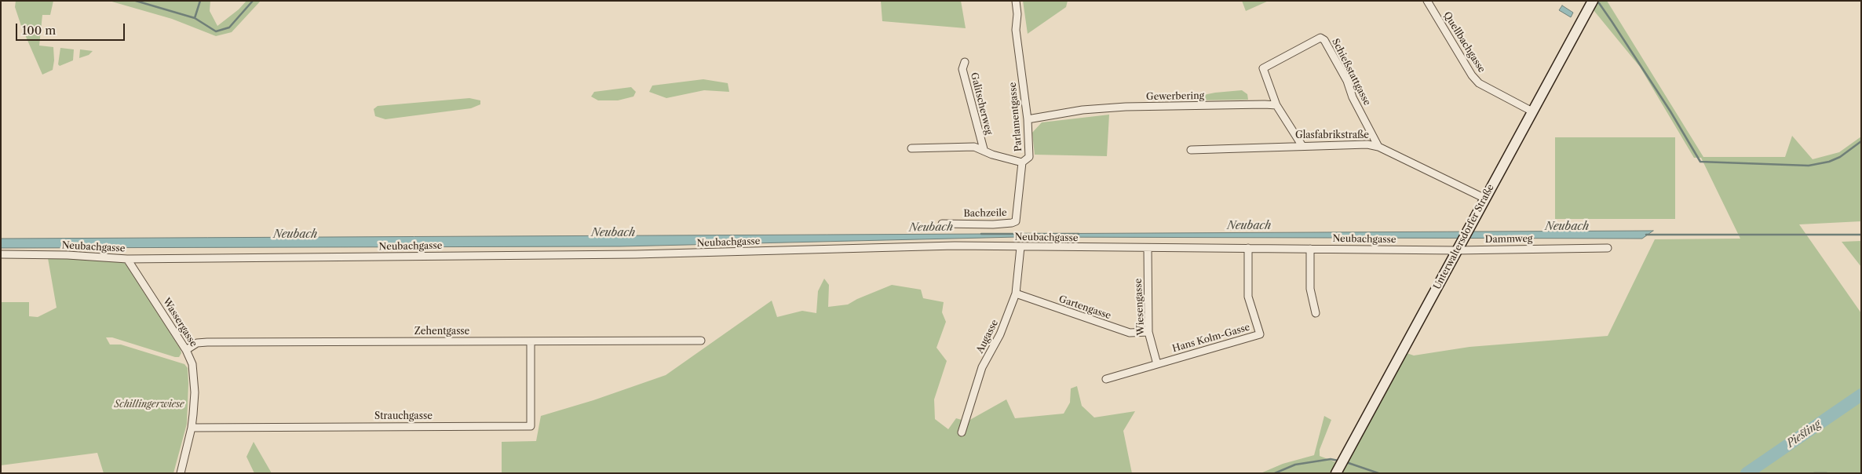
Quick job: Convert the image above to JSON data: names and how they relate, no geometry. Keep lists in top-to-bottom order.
{
  "streets": {
    "main road": ["Unterwaltersdorfer Straße"],
    "street": [
      "Quellbachgasse",
      "Schießstattgasse",
      "Gewerbering",
      "Galitscherweg",
      "Parlamentgasse",
      "Glasfabrikstraße",
      "Bachzeile",
      "Neubachgasse",
      "Dammweg",
      "Wiesengasse",
      "Gartengasse",
      "Wassergasse",
      "Zehentgasse",
      "Augasse",
      "Hans Kolm-Gasse",
      "Strauchgasse"
    ]
  },
  "crossings": [
    ["Quellbachgasse", "Unterwaltersdorfer Straße"],
    ["Schießstattgasse", "Gewerbering"],
    ["Schießstattgasse", "Glasfabrikstraße"],
    ["Gewerbering", "Parlamentgasse"],
    ["Galitscherweg", "Parlamentgasse"],
    ["Parlamentgasse", "Bachzeile"],
    ["Glasfabrikstraße", "Unterwaltersdorfer Straße"],
    ["Unterwaltersdorfer Straße", "Neubachgasse"],
    ["Unterwaltersdorfer Straße", "Dammweg"],
    ["Neubachgasse", "Dammweg"],
    ["Neubachgasse", "Wiesengasse"],
    ["Neubachgasse", "Wassergasse"],
    ["Neubachgasse", "Augasse"],
    ["Neubachgasse", "Hans Kolm-Gasse"],
    ["Wiesengasse", "Gartengasse"],
    ["Wiesengasse", "Hans Kolm-Gasse"],
    ["Gartengasse", "Augasse"],
    ["Wassergasse", "Zehentgasse"],
    ["Wassergasse", "Strauchgasse"],
    ["Zehentgasse", "Strauchgasse"]
  ],
  "water": ["Neubach", "Piesting"],
  "parks": ["Schillingerwiese"],
  "scale_bar": "100 m"
}
